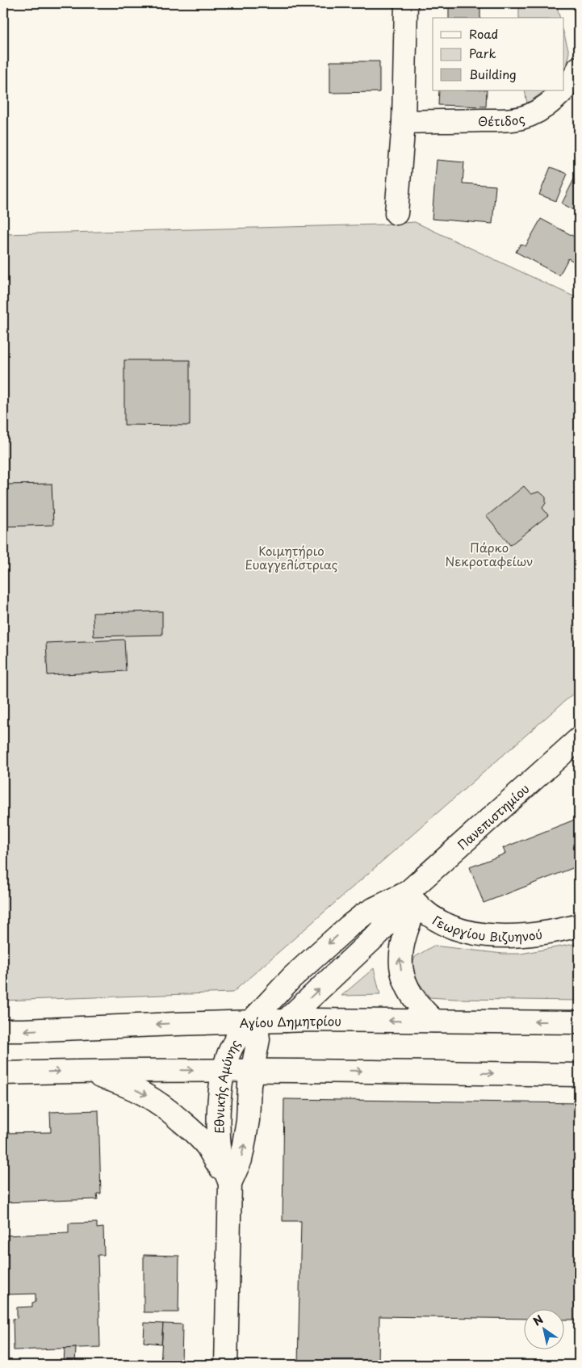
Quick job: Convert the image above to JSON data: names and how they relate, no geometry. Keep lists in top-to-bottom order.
{
  "streets": {
    "main road": [
      "Θέτιδος",
      "Πανεπιστημίου",
      "Γεωργίου Βιζυηνού",
      "Αγίου Δημητρίου",
      "Εθνικής Αμύνης"
    ]
  },
  "crossings": [
    ["Πανεπιστημίου", "Γεωργίου Βιζυηνού"],
    ["Πανεπιστημίου", "Αγίου Δημητρίου"],
    ["Πανεπιστημίου", "Εθνικής Αμύνης"],
    ["Αγίου Δημητρίου", "Εθνικής Αμύνης"]
  ],
  "parks": ["Πάρκο Νεκροταφείων", "Κοιμητήριο Ευαγγελίστριας"],
  "legend": ["Road", "Park", "Building"],
  "north": "top left"
}
